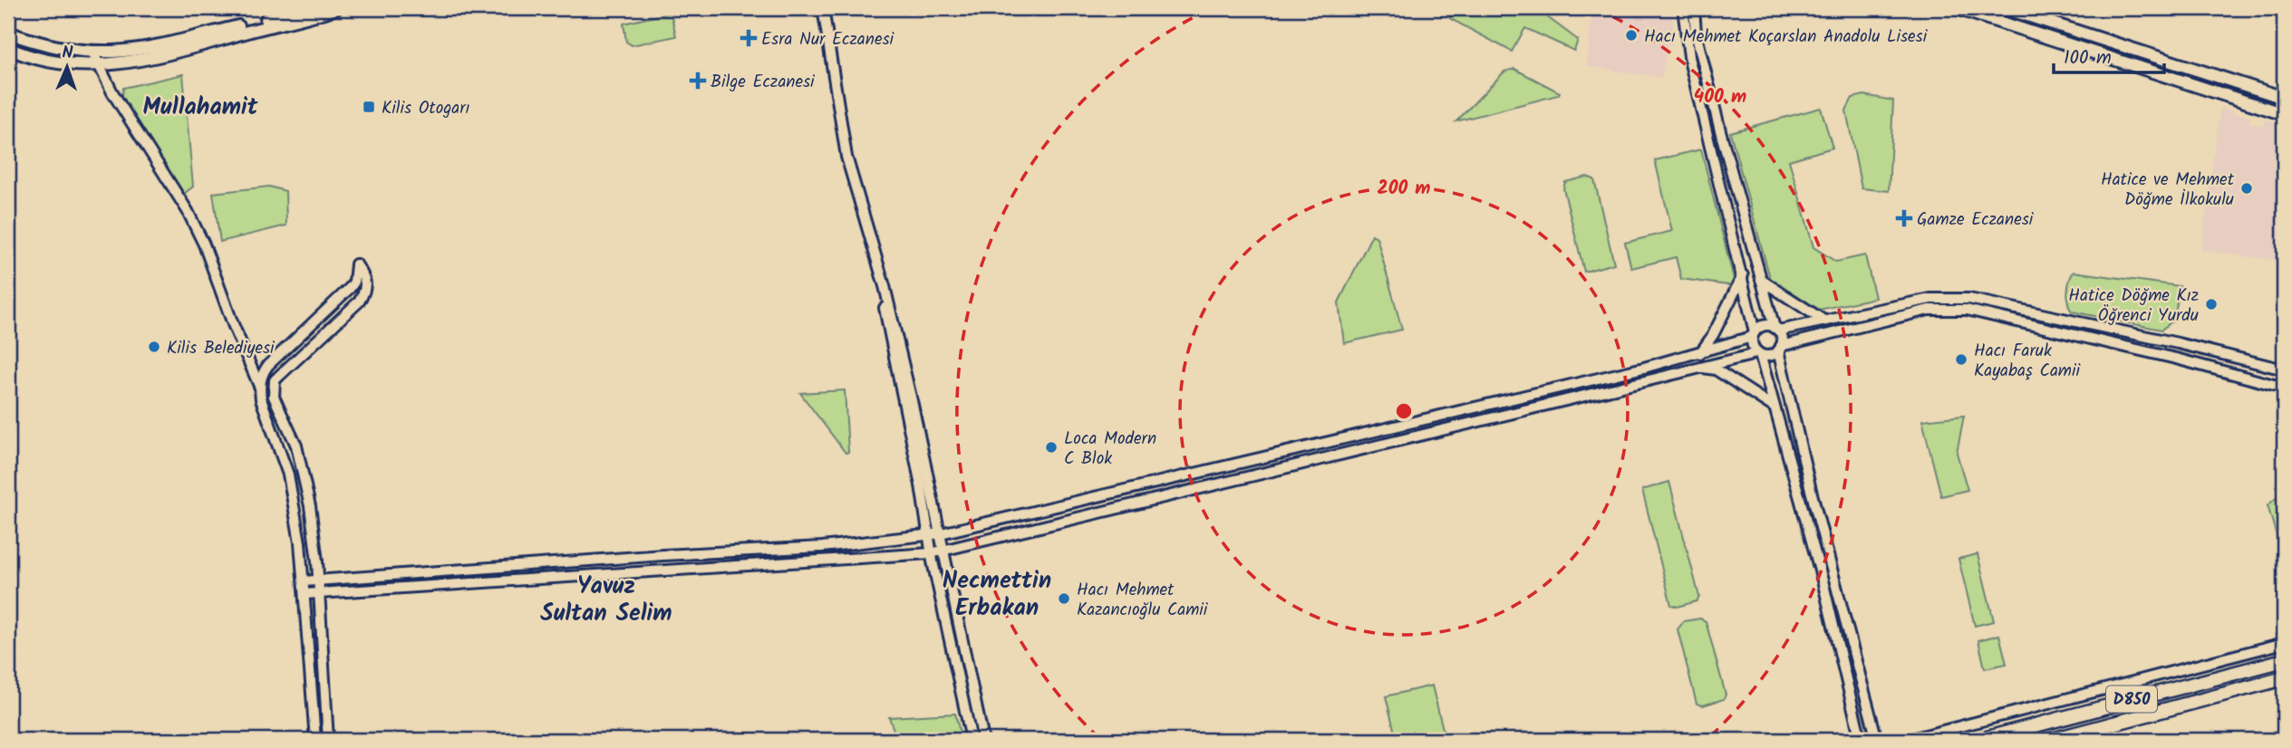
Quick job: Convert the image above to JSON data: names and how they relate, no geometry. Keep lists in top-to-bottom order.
{
  "streets": {
    "highway": ["D850"]
  },
  "districts": ["Mullahamit", "Necmettin Erbakan", "Yavuz Sultan Selim"],
  "places": {
    "other": [
      "Hacı Mehmet Koçarslan Anadolu Lisesi",
      "Hatice ve Mehmet Döğme İlkokulu",
      "Hatice Döğme Kız Öğrenci Yurdu",
      "Kilis Belediyesi",
      "Hacı Faruk Kayabaş Camii",
      "Loca Modern C Blok",
      "Hacı Mehmet Kazancıoğlu Camii"
    ],
    "health": ["Esra Nur Eczanesi", "Bilge Eczanesi", "Gamze Eczanesi"],
    "transit": ["Kilis Otogarı"]
  },
  "scale_bar": "100 m",
  "north": "top",
  "rings": ["400 m", "200 m"]
}
